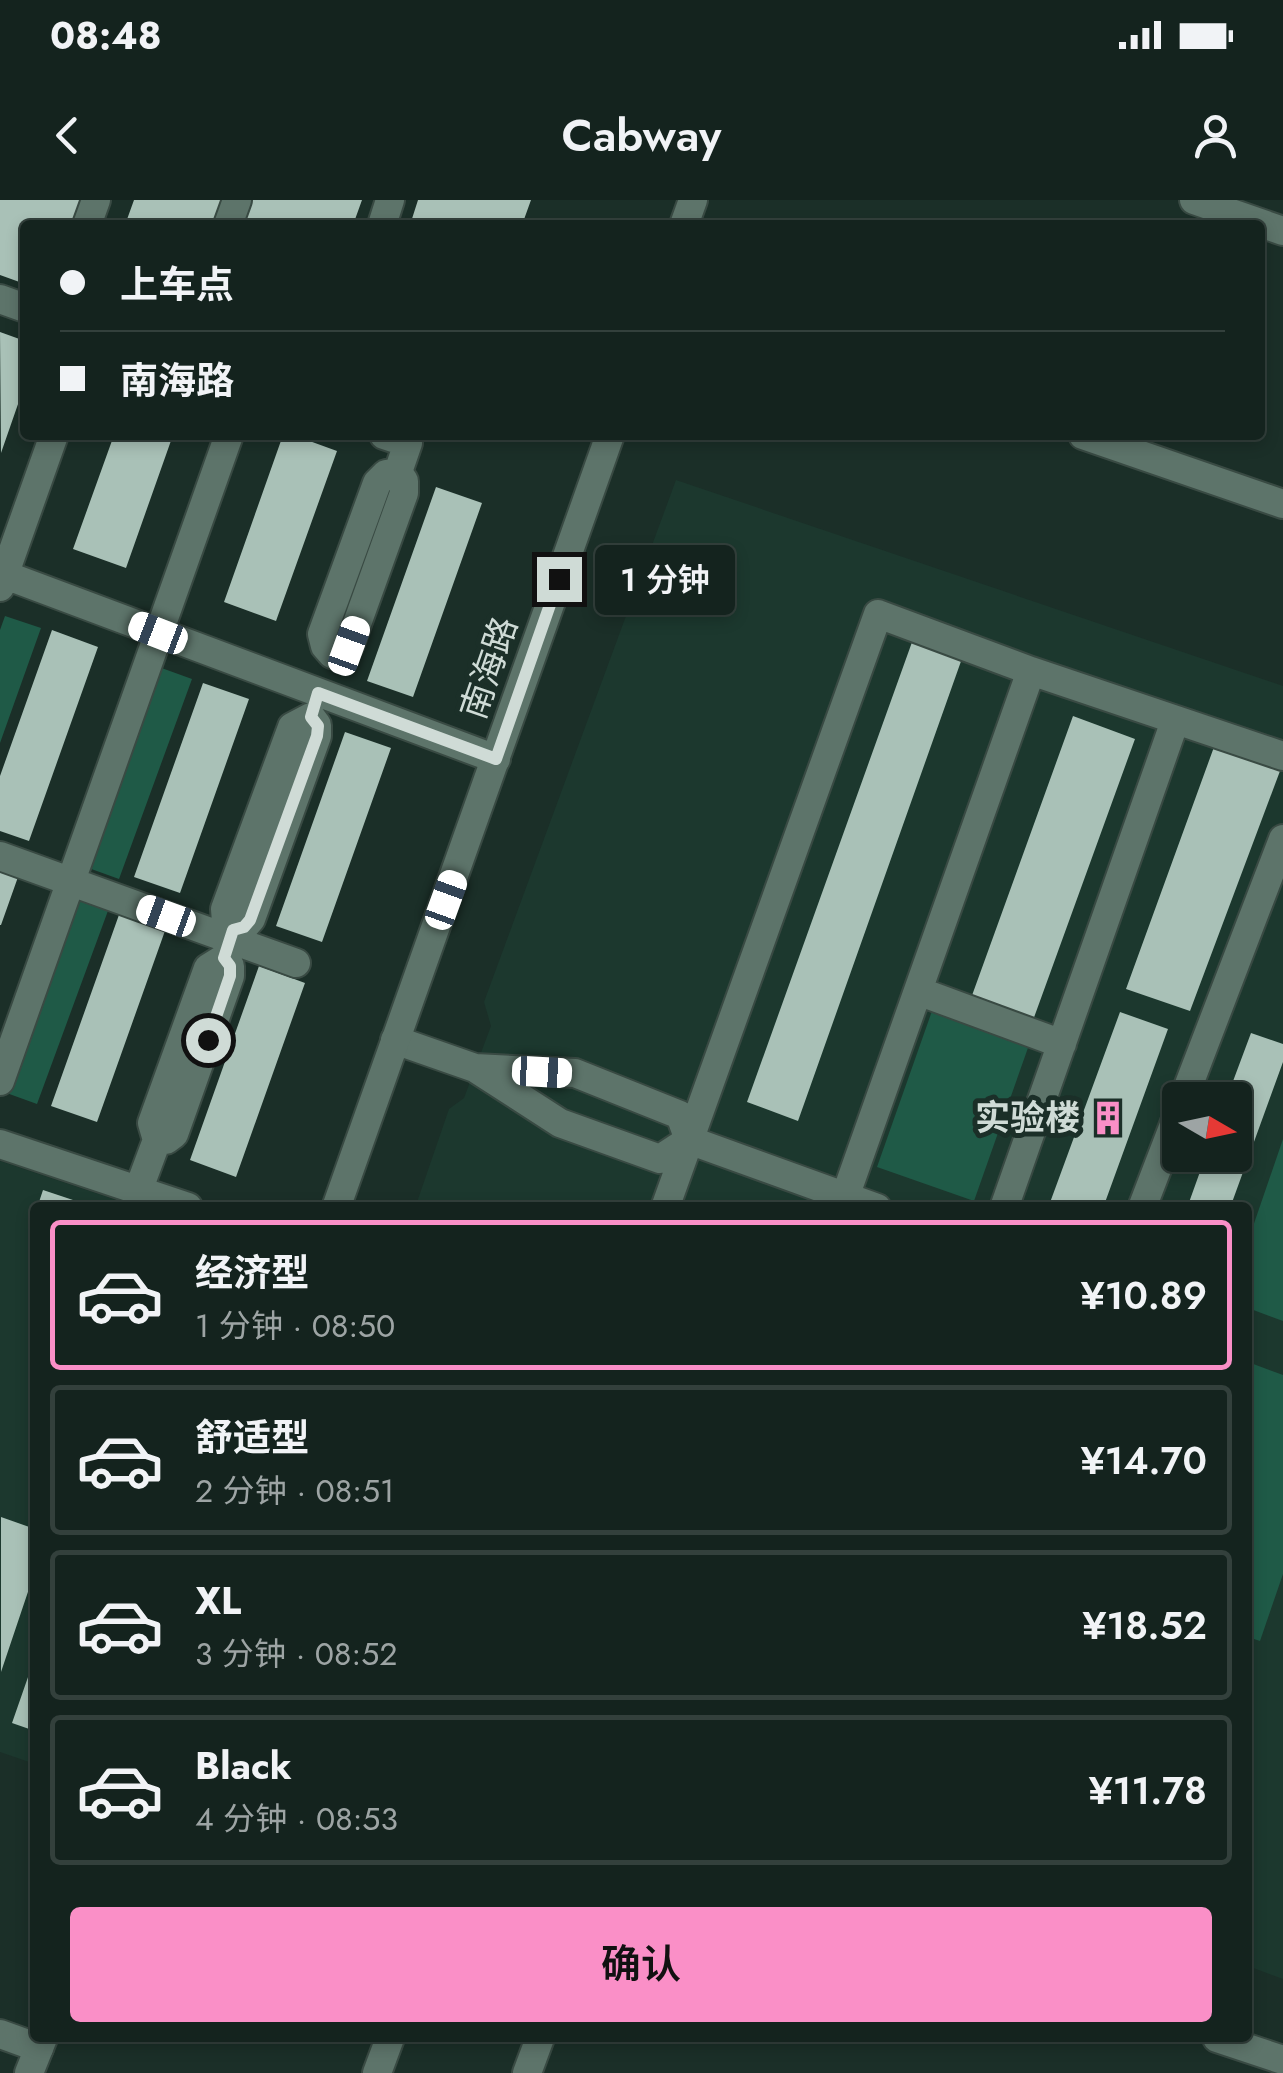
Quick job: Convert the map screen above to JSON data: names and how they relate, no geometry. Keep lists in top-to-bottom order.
{
  "streets": {
    "street": ["南海路"]
  },
  "places": {
    "building": ["实验楼"]
  },
  "north": "right",
  "page": {
    "status": "08:48",
    "header": "Cabway",
    "banner": ["上车点", "南海路"],
    "bubble": "1 分钟",
    "list": [
      {
        "name": "经济型",
        "note": "1 分钟 · 08:50",
        "value": "¥10.89"
      },
      {
        "name": "舒适型",
        "note": "2 分钟 · 08:51",
        "value": "¥14.70"
      },
      {
        "name": "XL",
        "note": "3 分钟 · 08:52",
        "value": "¥18.52"
      },
      {
        "name": "Black",
        "note": "4 分钟 · 08:53",
        "value": "¥11.78"
      }
    ],
    "buttons": "确认"
  }
}
